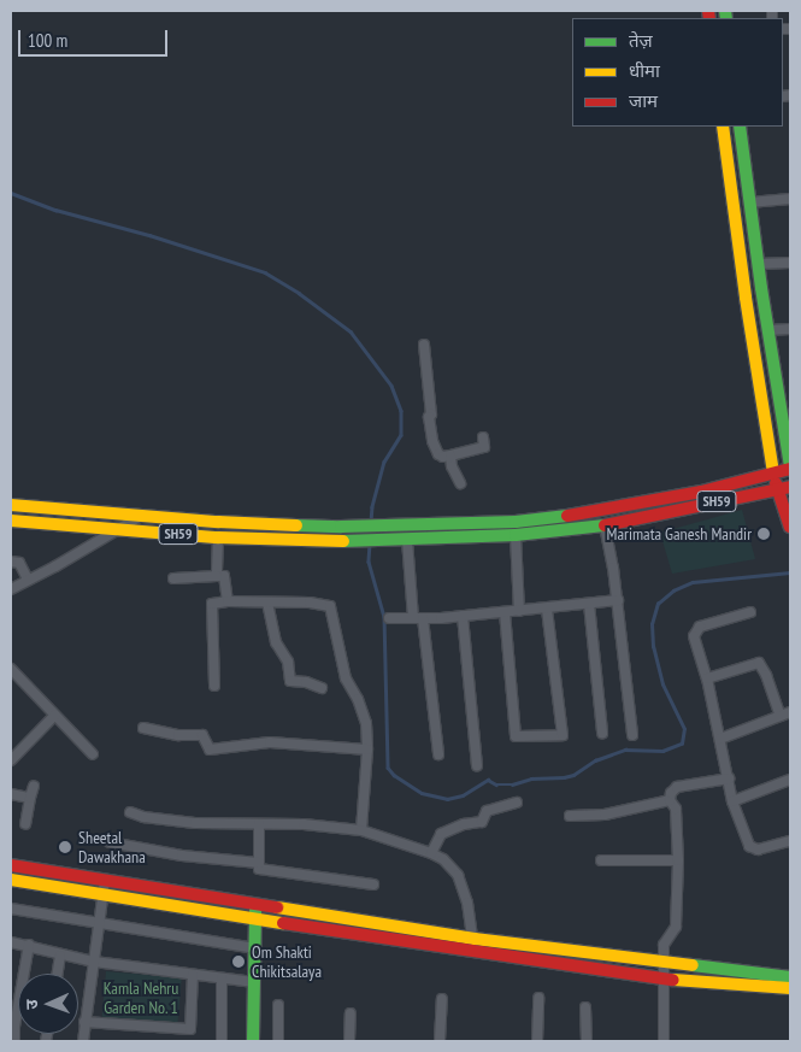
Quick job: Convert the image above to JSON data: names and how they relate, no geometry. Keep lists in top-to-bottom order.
{
  "streets": {
    "main road": ["SH59"]
  },
  "parks": ["Kamla Nehru Garden No. 1"],
  "places": ["Marimata Ganesh Mandir", "Sheetal Dawakhana", "Om Shakti Chikitsalaya"],
  "legend": ["तेज़", "धीमा", "जाम"],
  "scale_bar": "100 m",
  "north": "left"
}
